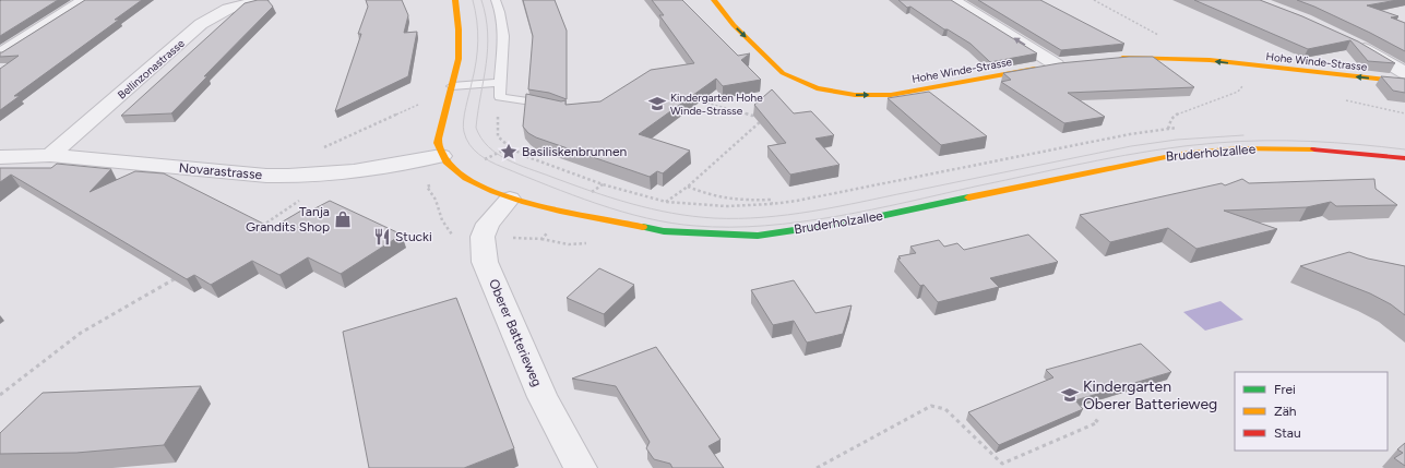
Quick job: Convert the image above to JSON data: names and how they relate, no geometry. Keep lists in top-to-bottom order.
{
  "streets": {
    "street": [
      "Hohe Winde-Strasse",
      "Bellinzonastrasse",
      "Bruderholzallee",
      "Novarastrasse",
      "Oberer Batterieweg"
    ]
  },
  "crossings": [
    ["Bellinzonastrasse", "Novarastrasse"],
    ["Bruderholzallee", "Novarastrasse"],
    ["Bruderholzallee", "Oberer Batterieweg"]
  ],
  "places": {
    "school or university": ["Kindergarten Hohe Winde-Strasse", "Kindergarten Oberer Batterieweg"],
    "place": ["Basiliskenbrunnen"],
    "shop": ["Tanja Grandits Shop"],
    "restaurant": ["Stucki"]
  },
  "legend": ["Frei", "Zäh", "Stau"]
}
